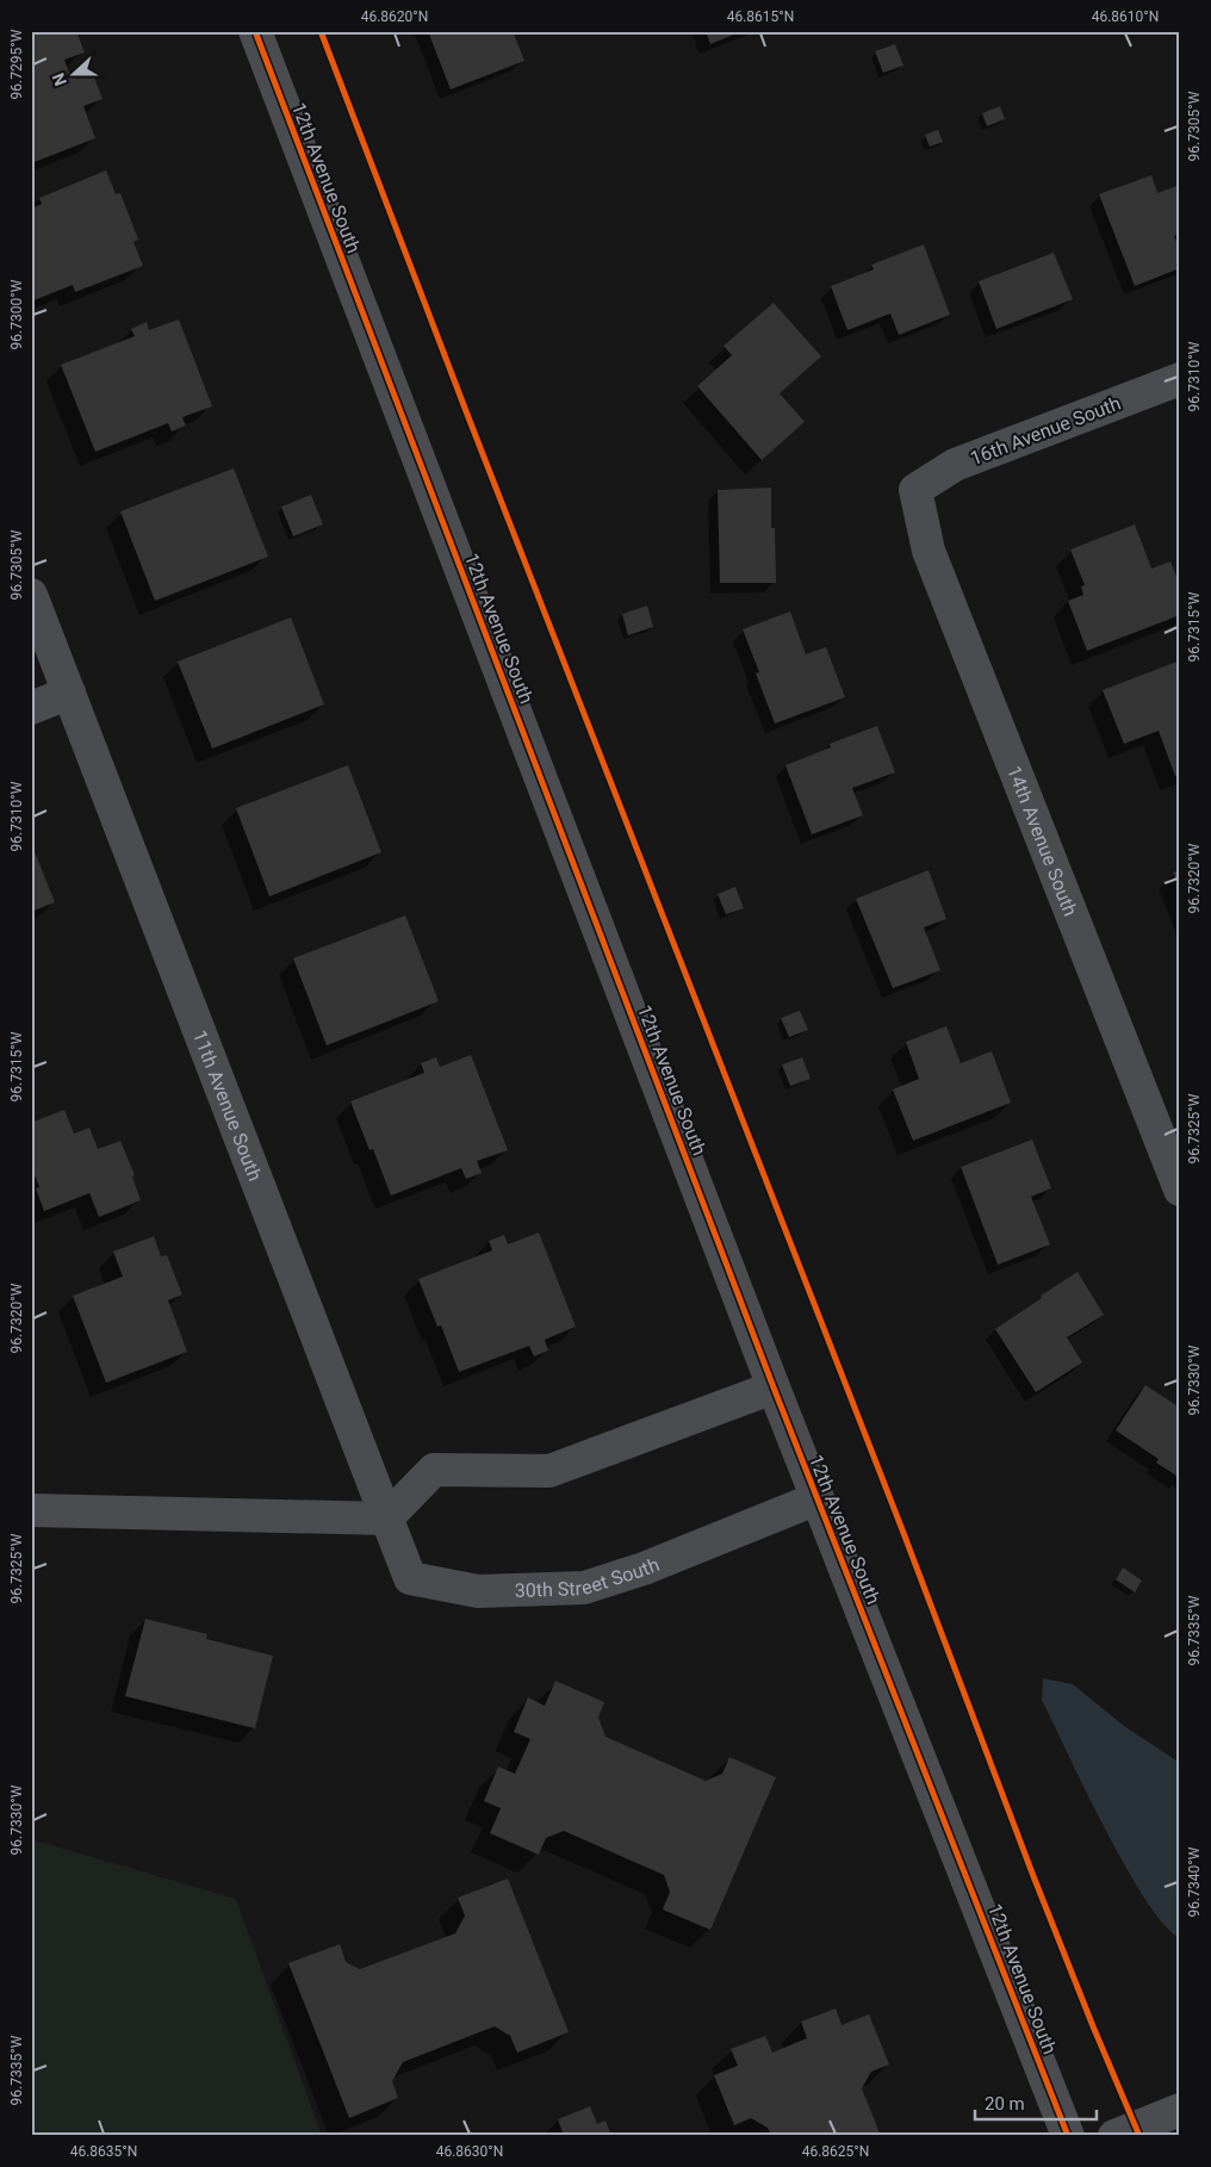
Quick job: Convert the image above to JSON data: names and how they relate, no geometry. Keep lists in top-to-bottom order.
{
  "streets": {
    "street": [
      "12th Avenue South",
      "16th Avenue South",
      "14th Avenue South",
      "11th Avenue South",
      "30th Street South"
    ]
  },
  "crossings": [
    ["12th Avenue South", "30th Street South"],
    ["16th Avenue South", "14th Avenue South"],
    ["11th Avenue South", "30th Street South"]
  ],
  "scale_bar": "20 m",
  "north": "left",
  "coordinates": [
    "46.8620°N",
    "46.8615°N",
    "46.8610°N",
    "96.7295°W",
    "96.7305°W",
    "96.7300°W",
    "96.7310°W",
    "96.7315°W",
    "96.7320°W",
    "96.7325°W",
    "96.7330°W",
    "96.7335°W",
    "96.7340°W",
    "46.8635°N",
    "46.8630°N",
    "46.8625°N"
  ]
}
